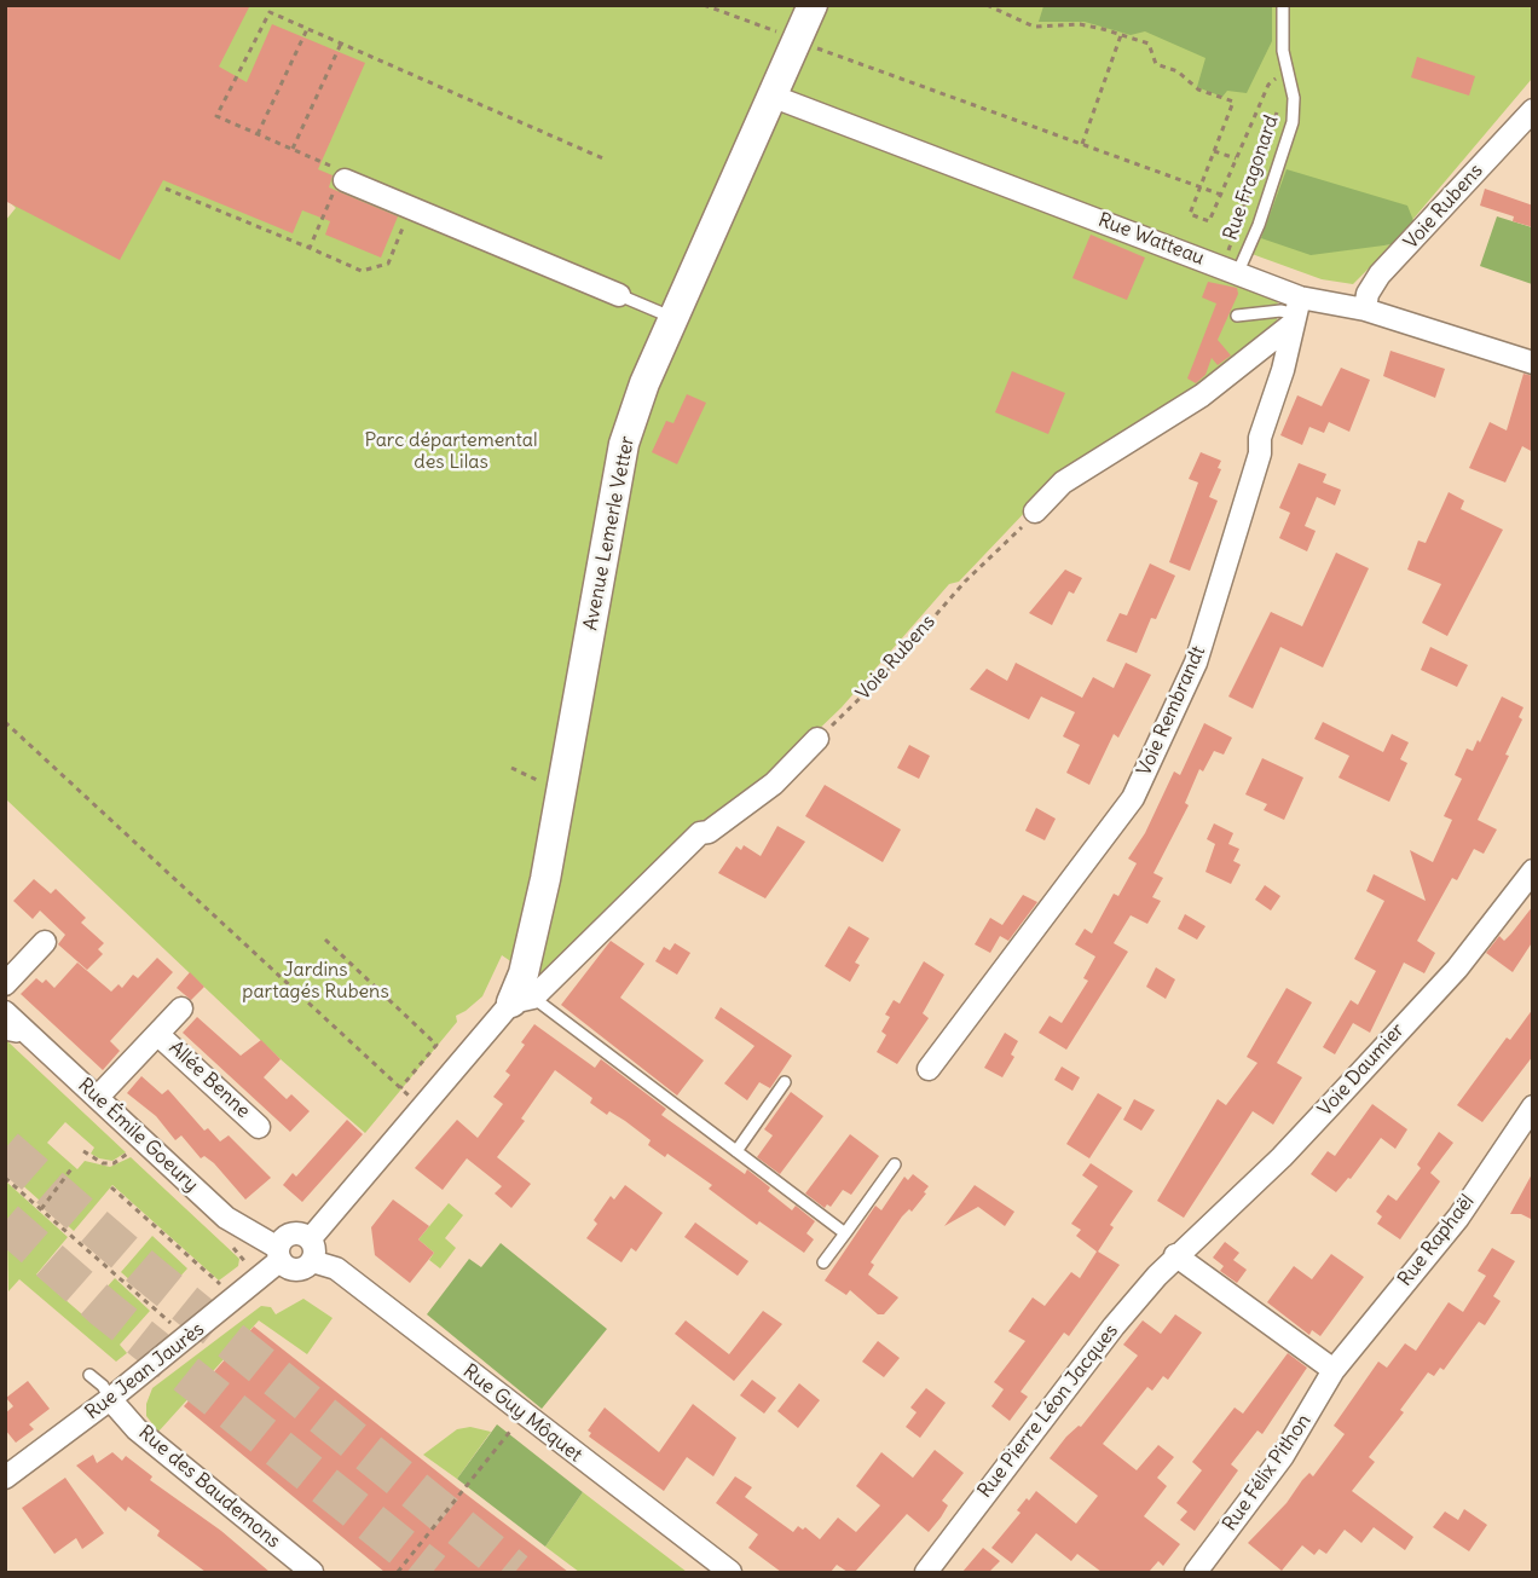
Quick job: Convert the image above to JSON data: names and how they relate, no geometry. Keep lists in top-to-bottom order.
{
  "streets": {
    "street": [
      "Voie Rubens",
      "Rue Watteau",
      "Avenue Lemerle Vetter",
      "Voie Rembrandt",
      "Voie Daumier",
      "Allée Benne",
      "Rue Émile Goeury",
      "Rue Raphaël",
      "Rue Jean Jaurès",
      "Rue Pierre Léon Jacques",
      "Rue Guy Môquet",
      "Rue Félix Pithon",
      "Rue des Baudemons"
    ],
    "lane": ["Rue Fragonard"]
  },
  "crossings": [
    ["Rue Fragonard", "Rue Watteau"],
    ["Voie Rubens", "Rue Watteau"],
    ["Rue Watteau", "Avenue Lemerle Vetter"],
    ["Rue Watteau", "Voie Rembrandt"],
    ["Voie Daumier", "Rue Pierre Léon Jacques"],
    ["Allée Benne", "Rue Émile Goeury"],
    ["Rue Émile Goeury", "Rue Jean Jaurès"],
    ["Rue Raphaël", "Rue Félix Pithon"],
    ["Rue Jean Jaurès", "Rue Guy Môquet"],
    ["Rue Jean Jaurès", "Rue des Baudemons"]
  ],
  "parks": ["Parc départemental des Lilas", "Jardins partagés Rubens"]
}
